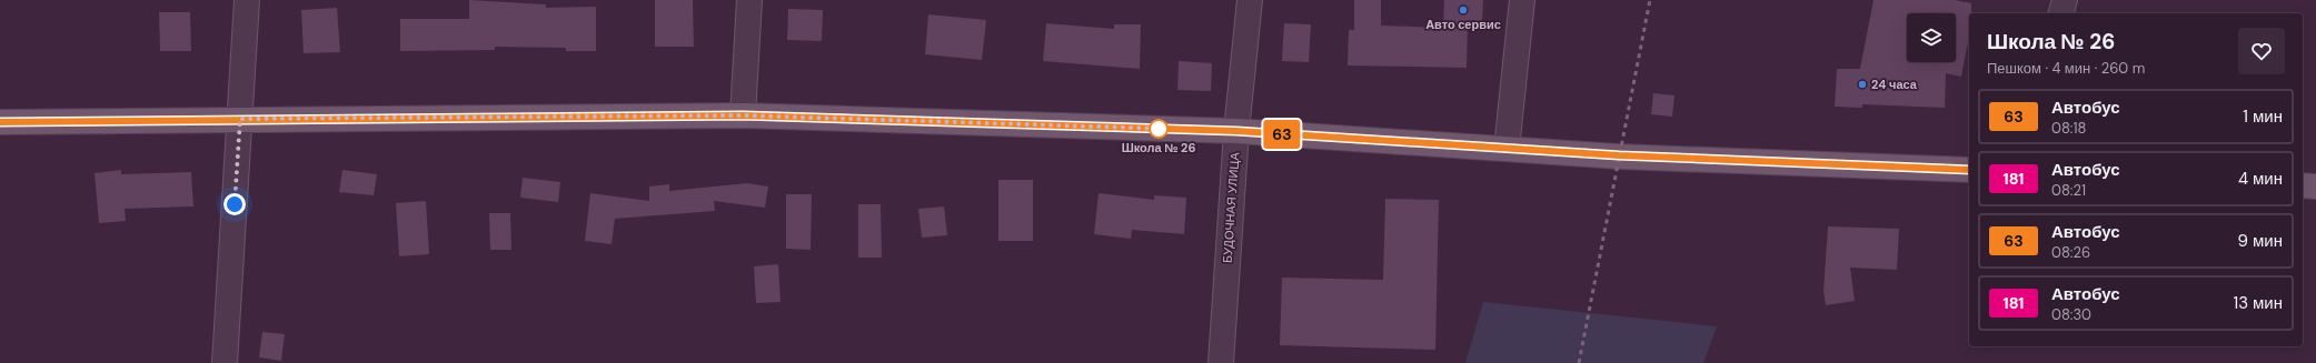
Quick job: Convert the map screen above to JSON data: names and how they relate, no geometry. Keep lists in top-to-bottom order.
{
  "streets": {
    "street": ["БУДОЧНАЯ УЛИЦА"]
  },
  "places": ["Авто сервис", "24 часа", "Школа № 26"],
  "lines": ["bus line 63"],
  "page": {
    "on_map": "63",
    "heading": ["Школа № 26", "Пешком · 4 мин · 260 m"],
    "list": [
      {
        "mark": "63",
        "name": "Автобус",
        "note": "08:18",
        "value": "1 мин"
      },
      {
        "mark": "181",
        "name": "Автобус",
        "note": "08:21",
        "value": "4 мин"
      },
      {
        "mark": "63",
        "name": "Автобус",
        "note": "08:26",
        "value": "9 мин"
      },
      {
        "mark": "181",
        "name": "Автобус",
        "note": "08:30",
        "value": "13 мин"
      }
    ]
  }
}
